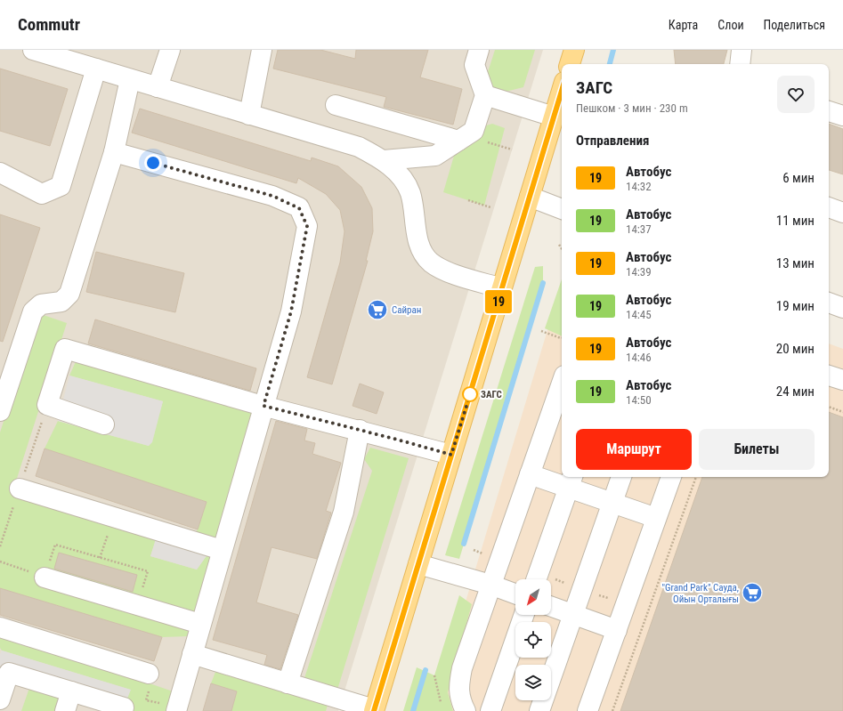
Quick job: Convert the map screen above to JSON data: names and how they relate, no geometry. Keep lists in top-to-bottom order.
{
  "places": {
    "supermarket": ["Сайран", "\"Grand Park\" Сауда, Ойын Орталығы"],
    "other": ["ЗАГС"]
  },
  "lines": ["bus line 19"],
  "north": "bottom left",
  "page": {
    "header": "Commutr",
    "nav": ["Карта", "Слои", "Поделиться"],
    "on_map": "19",
    "heading": [
      ["ЗАГС", "Пешком · 3 мин · 230 m"],
      "Отправления"
    ],
    "list": [
      {
        "mark": "19",
        "name": "Автобус",
        "note": "14:32",
        "value": "6 мин"
      },
      {
        "mark": "19",
        "name": "Автобус",
        "note": "14:37",
        "value": "11 мин"
      },
      {
        "mark": "19",
        "name": "Автобус",
        "note": "14:39",
        "value": "13 мин"
      },
      {
        "mark": "19",
        "name": "Автобус",
        "note": "14:45",
        "value": "19 мин"
      },
      {
        "mark": "19",
        "name": "Автобус",
        "note": "14:46",
        "value": "20 мин"
      },
      {
        "mark": "19",
        "name": "Автобус",
        "note": "14:50",
        "value": "24 мин"
      }
    ],
    "buttons": ["Маршрут", "Билеты"]
  }
}
